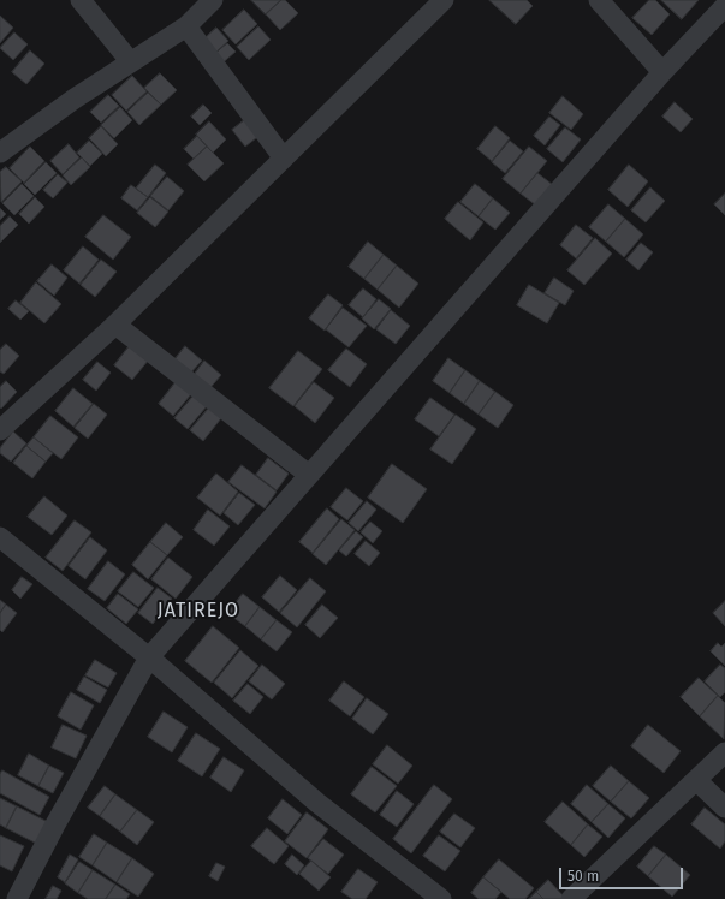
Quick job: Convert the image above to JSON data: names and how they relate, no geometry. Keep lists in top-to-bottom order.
{
  "districts": ["JATIREJO"],
  "scale_bar": "50 m"
}
